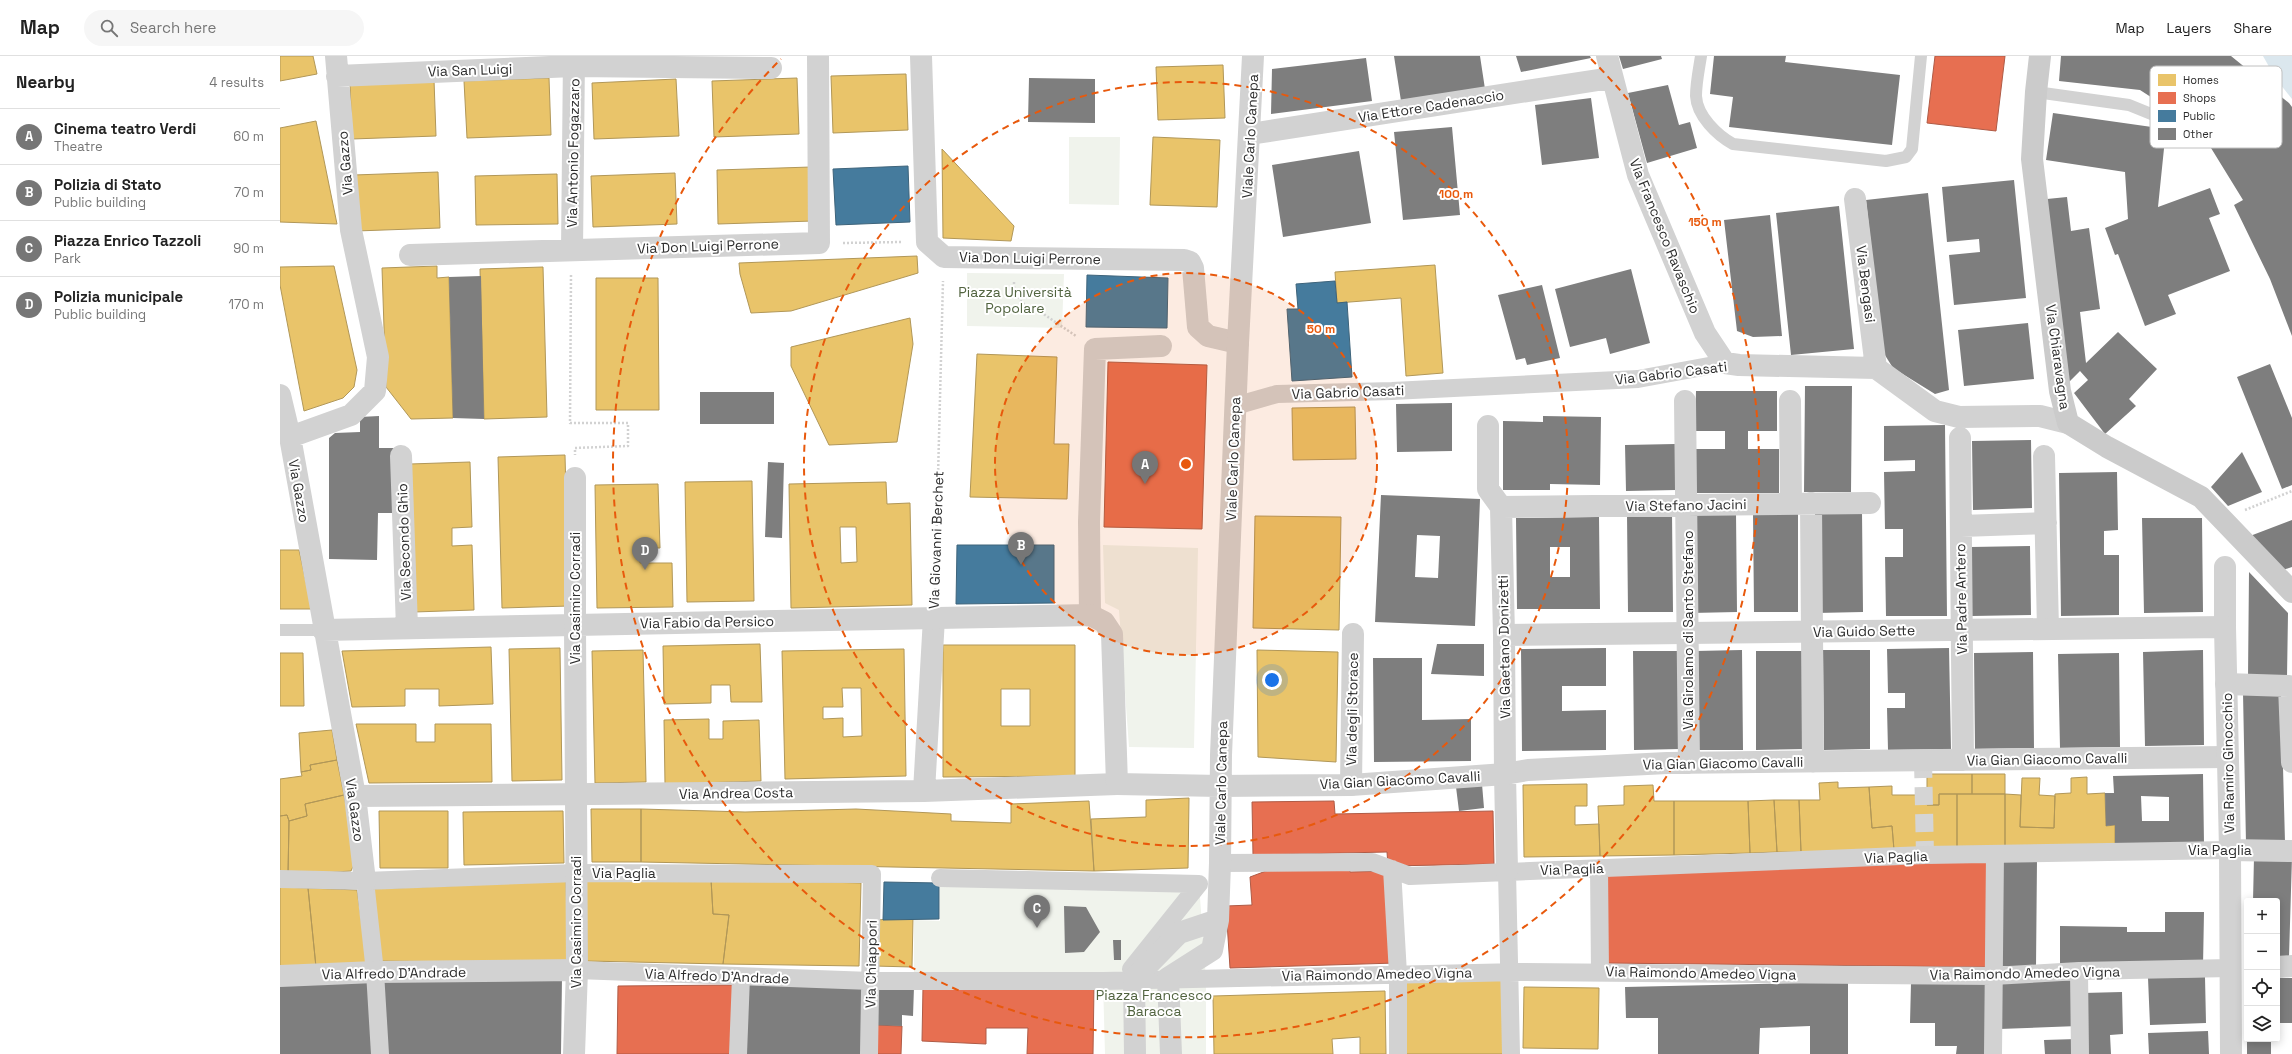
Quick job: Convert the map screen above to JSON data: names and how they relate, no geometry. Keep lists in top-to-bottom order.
{
  "streets": {
    "main road": ["Via Chiaravagna"],
    "street": [
      "Via San Luigi",
      "Via Ettore Cadenaccio",
      "Viale Carlo Canepa",
      "Via Antonio Fogazzaro",
      "Via Gazzo",
      "Via Francesco Ravaschio",
      "Via Don Luigi Perrone",
      "Via Bengasi",
      "Via Gabrio Casati",
      "Via Stefano Jacini",
      "Via Giovanni Berchet",
      "Via Secondo Ghio",
      "Via Casimiro Corradi",
      "Via Padre Antero",
      "Via Fabio da Persico",
      "Via Girolamo di Santo Stefano",
      "Via Guido Sette",
      "Via Gaetano Donizetti",
      "Via degli Storace",
      "Via Gian Giacomo Cavalli",
      "Via Ramiro Ginocchio",
      "Via Andrea Costa",
      "Via Paglia",
      "Via Chiappori",
      "Via Alfredo D'Andrade",
      "Via Raimondo Amedeo Vigna"
    ]
  },
  "crossings": [
    ["Via San Luigi", "Via Antonio Fogazzaro"],
    ["Via San Luigi", "Via Gazzo"],
    ["Via Ettore Cadenaccio", "Viale Carlo Canepa"],
    ["Via Ettore Cadenaccio", "Via Francesco Ravaschio"],
    ["Viale Carlo Canepa", "Via Don Luigi Perrone"],
    ["Viale Carlo Canepa", "Via Gabrio Casati"],
    ["Viale Carlo Canepa", "Via Gian Giacomo Cavalli"],
    ["Viale Carlo Canepa", "Via Paglia"],
    ["Viale Carlo Canepa", "Via Alfredo D'Andrade"],
    ["Viale Carlo Canepa", "Via Raimondo Amedeo Vigna"],
    ["Via Antonio Fogazzaro", "Via Don Luigi Perrone"],
    ["Via Gazzo", "Via Fabio da Persico"],
    ["Via Gazzo", "Via Andrea Costa"],
    ["Via Gazzo", "Via Paglia"],
    ["Via Francesco Ravaschio", "Via Gabrio Casati"],
    ["Via Bengasi", "Via Gabrio Casati"],
    ["Via Stefano Jacini", "Via Girolamo di Santo Stefano"],
    ["Via Stefano Jacini", "Via Gaetano Donizetti"],
    ["Via Giovanni Berchet", "Via Fabio da Persico"],
    ["Via Giovanni Berchet", "Via Andrea Costa"],
    ["Via Secondo Ghio", "Via Fabio da Persico"],
    ["Via Casimiro Corradi", "Via Fabio da Persico"],
    ["Via Casimiro Corradi", "Via Andrea Costa"],
    ["Via Casimiro Corradi", "Via Paglia"],
    ["Via Casimiro Corradi", "Via Alfredo D'Andrade"],
    ["Via Padre Antero", "Via Guido Sette"],
    ["Via Padre Antero", "Via Gian Giacomo Cavalli"],
    ["Via Girolamo di Santo Stefano", "Via Guido Sette"],
    ["Via Girolamo di Santo Stefano", "Via Gian Giacomo Cavalli"],
    ["Via Guido Sette", "Via Gaetano Donizetti"],
    ["Via Guido Sette", "Via Ramiro Ginocchio"],
    ["Via Gaetano Donizetti", "Via Gian Giacomo Cavalli"],
    ["Via Gaetano Donizetti", "Via Paglia"],
    ["Via degli Storace", "Via Gian Giacomo Cavalli"],
    ["Via Gian Giacomo Cavalli", "Via Ramiro Ginocchio"],
    ["Via Gian Giacomo Cavalli", "Via Andrea Costa"],
    ["Via Ramiro Ginocchio", "Via Paglia"],
    ["Via Ramiro Ginocchio", "Via Raimondo Amedeo Vigna"],
    ["Via Paglia", "Via Chiappori"],
    ["Via Chiappori", "Via Alfredo D'Andrade"],
    ["Via Alfredo D'Andrade", "Via Raimondo Amedeo Vigna"]
  ],
  "parks": ["Piazza Università Popolare", "Piazza Francesco Baracca"],
  "legend": [
    "Homes",
    "Shops",
    "Public",
    "Other"
  ],
  "page": {
    "header": "Map",
    "search": "Search here",
    "nav": ["Map", "Layers", "Share"],
    "heading": ["Nearby", "4 results"],
    "list": [
      {
        "mark": "A",
        "name": "Cinema teatro Verdi",
        "note": "Theatre",
        "value": "60 m"
      },
      {
        "mark": "B",
        "name": "Polizia di Stato",
        "note": "Public building",
        "value": "70 m"
      },
      {
        "mark": "C",
        "name": "Piazza Enrico Tazzoli",
        "note": "Park",
        "value": "90 m"
      },
      {
        "mark": "D",
        "name": "Polizia municipale",
        "note": "Public building",
        "value": "170 m"
      }
    ],
    "pins": [
      "A",
      "B",
      "D",
      "C"
    ],
    "map_buttons": ["+", "−"]
  },
  "rings": ["100 m", "150 m", "50 m"]
}
